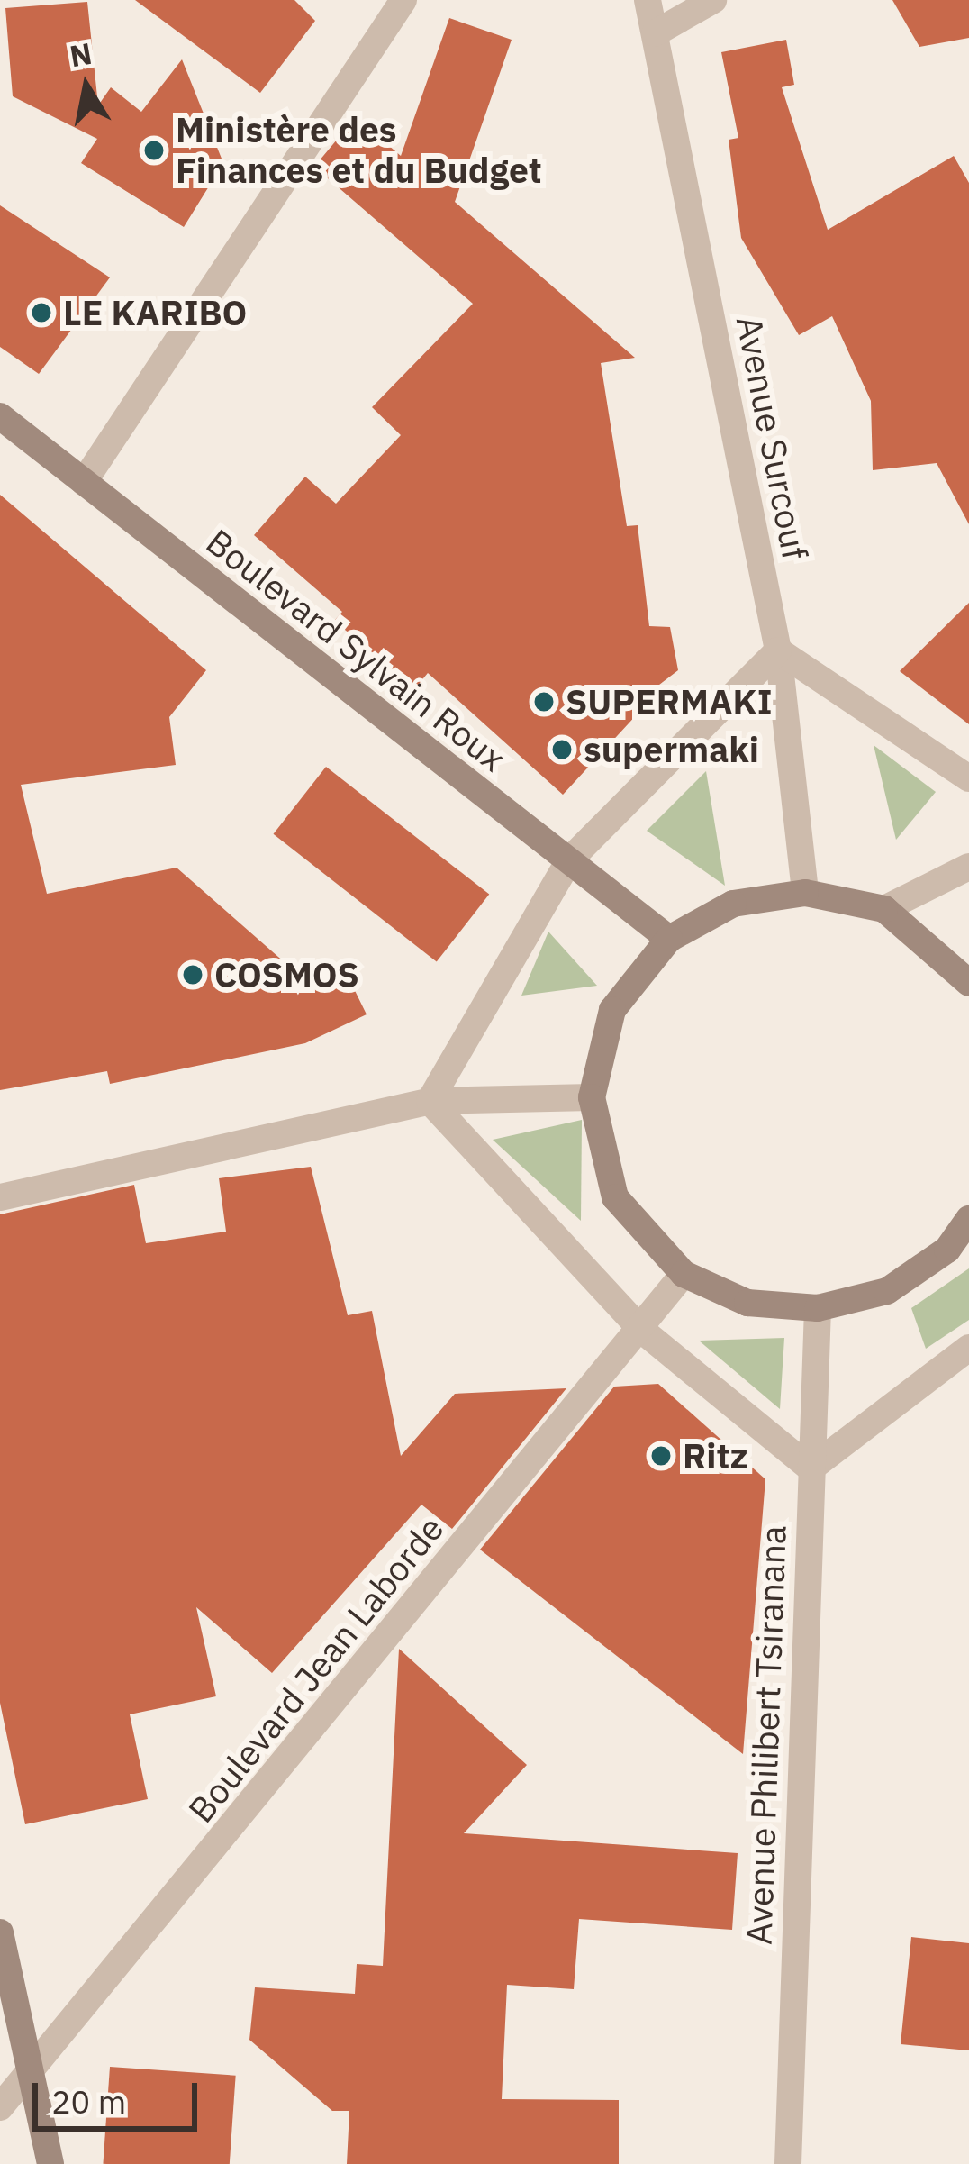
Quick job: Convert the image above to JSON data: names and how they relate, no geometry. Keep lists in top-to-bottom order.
{
  "streets": {
    "main road": ["Boulevard Sylvain Roux"],
    "street": ["Avenue Surcouf", "Boulevard Jean Laborde", "Avenue Philibert Tsiranana"]
  },
  "places": [
    "Ministère des Finances et du Budget",
    "LE KARIBO",
    "SUPERMAKI",
    "supermaki",
    "COSMOS",
    "Ritz"
  ],
  "scale_bar": "20 m",
  "north": "top"
}
